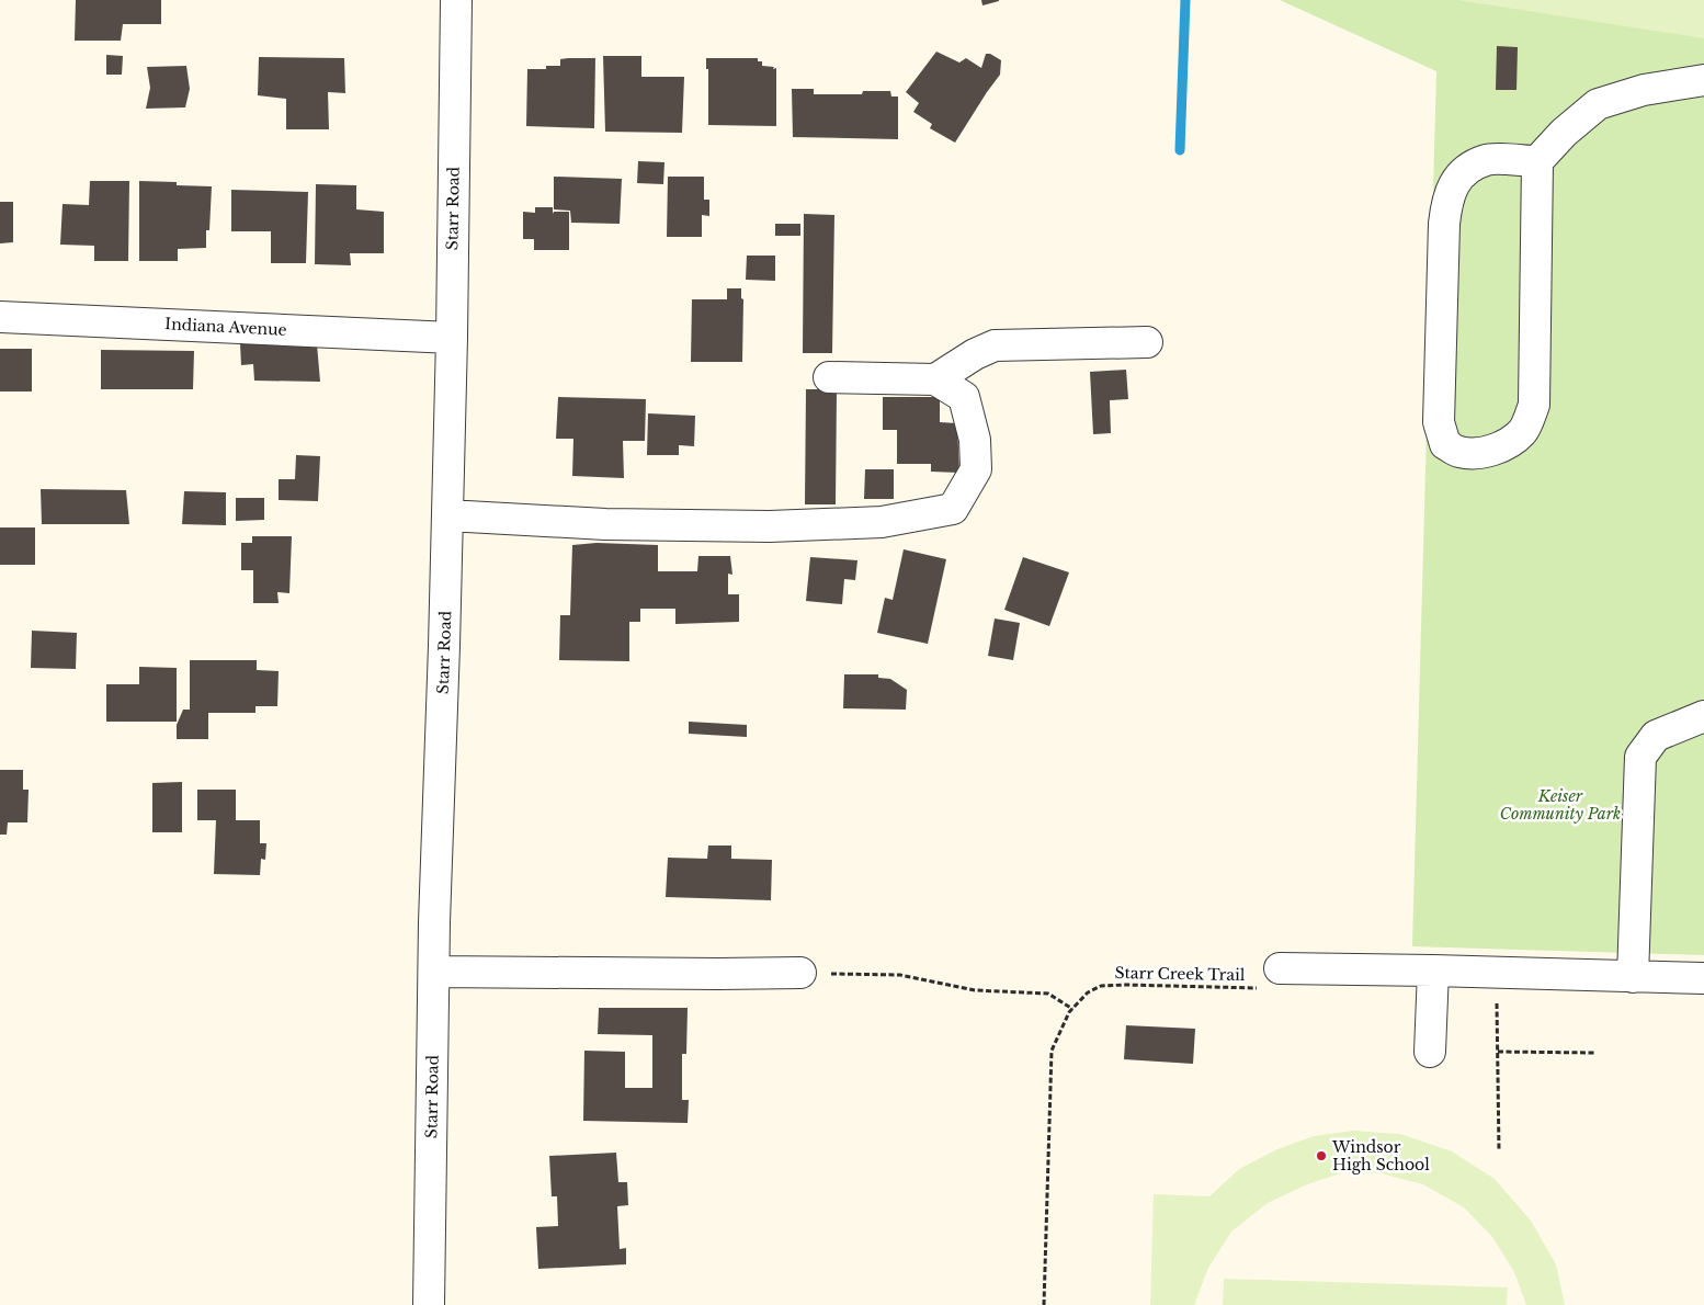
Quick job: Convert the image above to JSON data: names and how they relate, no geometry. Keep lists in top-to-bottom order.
{
  "streets": {
    "street": ["Starr Road", "Indiana Avenue"],
    "path": ["Starr Creek Trail"]
  },
  "crossings": [
    ["Starr Road", "Indiana Avenue"]
  ],
  "parks": ["Keiser Community Park"],
  "places": ["Windsor High School"]
}
